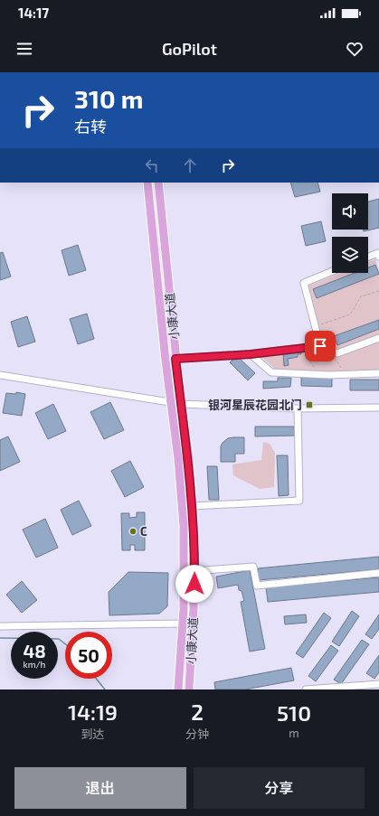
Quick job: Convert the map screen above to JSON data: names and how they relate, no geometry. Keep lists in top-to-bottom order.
{
  "streets": {
    "main road": ["小康大道"]
  },
  "places": {
    "transit": ["银河星辰花园北门"],
    "other": ["C"]
  },
  "page": {
    "status": "14:17",
    "header": "GoPilot",
    "turn": ["310 m", "右转"],
    "speed": "48 km/h",
    "limit": "50",
    "eta": [
      "14:19",
      "到达",
      "2",
      "分钟",
      "510",
      "m"
    ],
    "buttons": ["退出", "分享"]
  }
}
